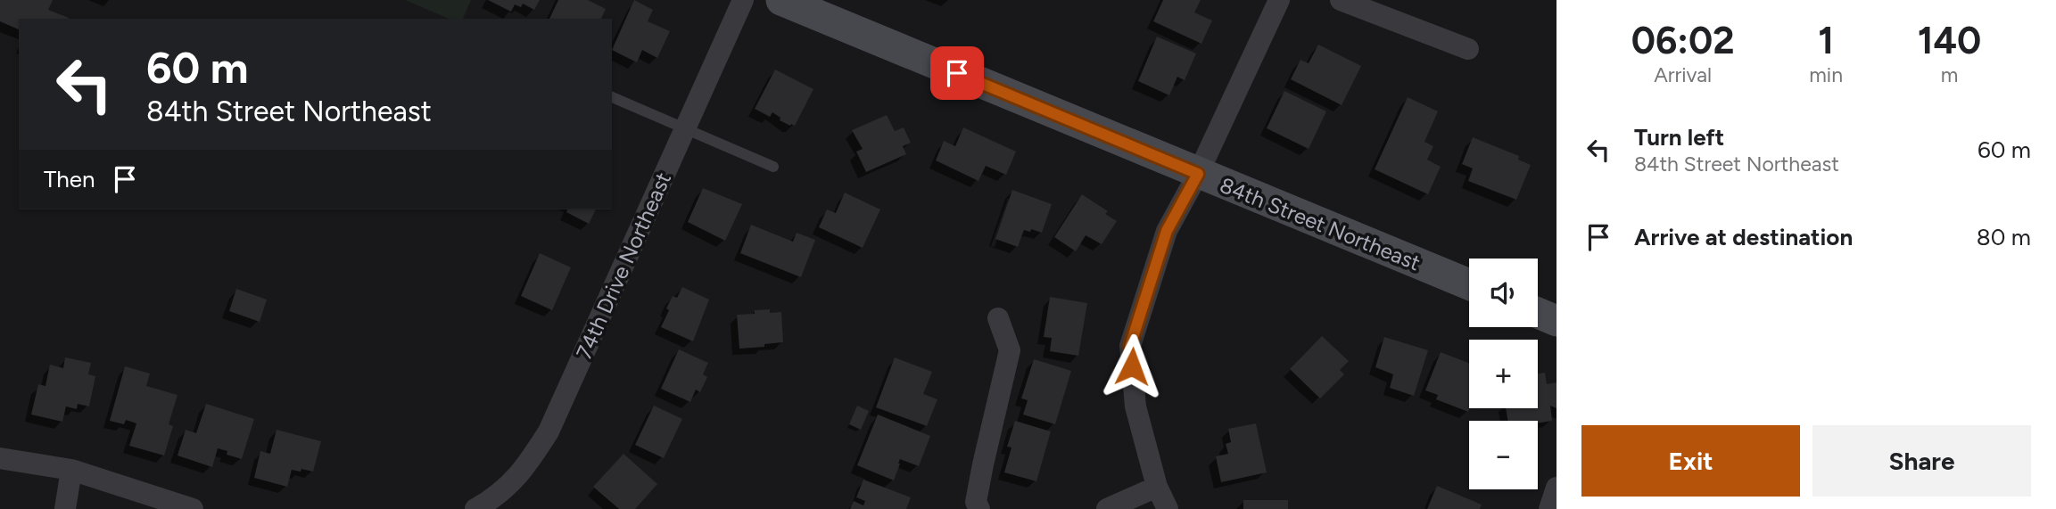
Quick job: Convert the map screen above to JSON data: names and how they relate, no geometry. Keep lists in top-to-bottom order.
{
  "streets": {
    "street": ["84th Street Northeast", "74th Drive Northeast"]
  },
  "page": {
    "eta": [
      "06:02",
      "Arrival",
      "1",
      "min",
      "140",
      "m"
    ],
    "turn": ["60 m", "84th Street Northeast"],
    "list": [
      {
        "name": "Turn left",
        "note": "84th Street Northeast",
        "value": "60 m"
      },
      {
        "name": "Arrive at destination",
        "value": "80 m"
      }
    ],
    "then": "Then",
    "map_buttons": ["+", "−"],
    "buttons": ["Exit", "Share"]
  }
}
